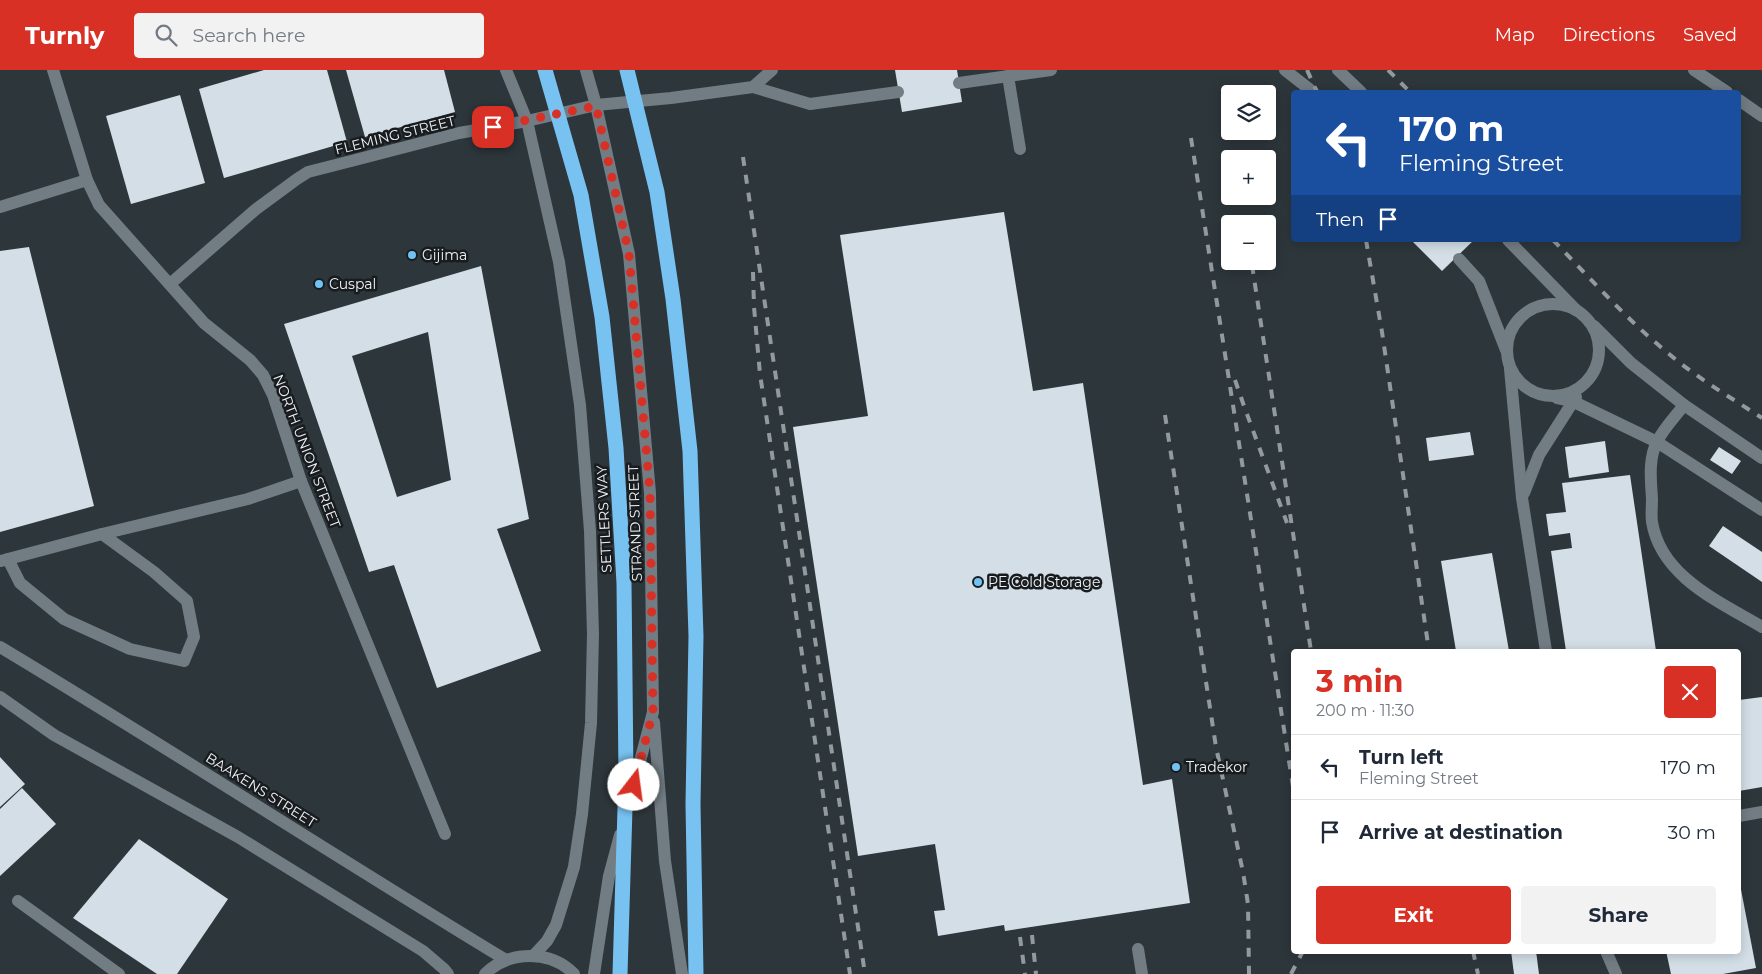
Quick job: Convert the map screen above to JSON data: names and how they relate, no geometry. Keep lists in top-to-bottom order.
{
  "streets": {
    "highway": ["SETTLERS WAY"],
    "street": [
      "FLEMING STREET",
      "NORTH UNION STREET",
      "STRAND STREET",
      "BAAKENS STREET"
    ]
  },
  "crossings": [
    ["FLEMING STREET", "NORTH UNION STREET"],
    ["FLEMING STREET", "STRAND STREET"]
  ],
  "places": [
    "Gijima",
    "Cuspal",
    "PE Cold Storage",
    "Tradekor"
  ],
  "page": {
    "header": "Turnly",
    "search": "Search here",
    "nav": ["Map", "Directions", "Saved"],
    "map_buttons": ["+", "−"],
    "turn": ["170 m", "Fleming Street"],
    "then": "Then",
    "heading": ["3 min", "200 m · 11:30"],
    "list": [
      {
        "name": "Turn left",
        "note": "Fleming Street",
        "value": "170 m"
      },
      {
        "name": "Arrive at destination",
        "value": "30 m"
      }
    ],
    "buttons": ["Exit", "Share"]
  }
}
